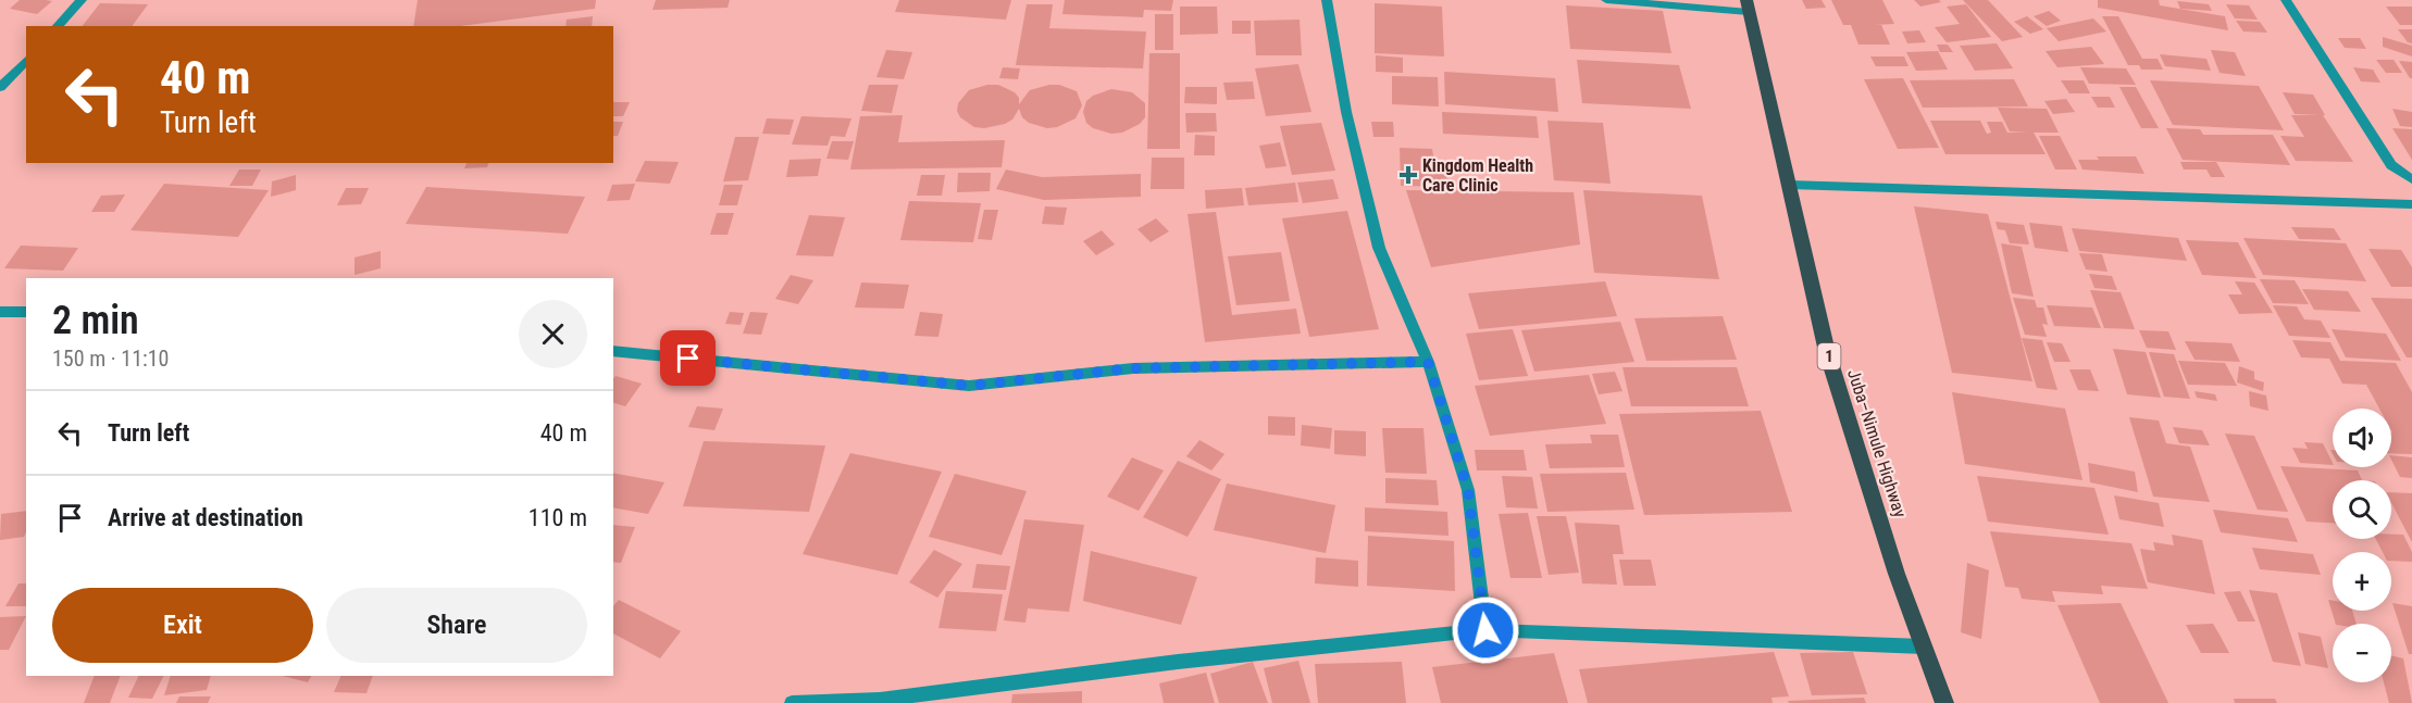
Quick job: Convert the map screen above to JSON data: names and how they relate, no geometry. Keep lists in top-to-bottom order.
{
  "streets": {
    "main road": ["1", "Juba–Nimule Highway"]
  },
  "places": {
    "health": ["Kingdom Health Care Clinic"]
  },
  "page": {
    "turn": ["40 m", "Turn left"],
    "heading": ["2 min", "150 m · 11:10"],
    "list": [
      {
        "name": "Turn left",
        "value": "40 m"
      },
      {
        "name": "Arrive at destination",
        "value": "110 m"
      }
    ],
    "map_buttons": ["+", "−"],
    "buttons": ["Exit", "Share"]
  }
}
